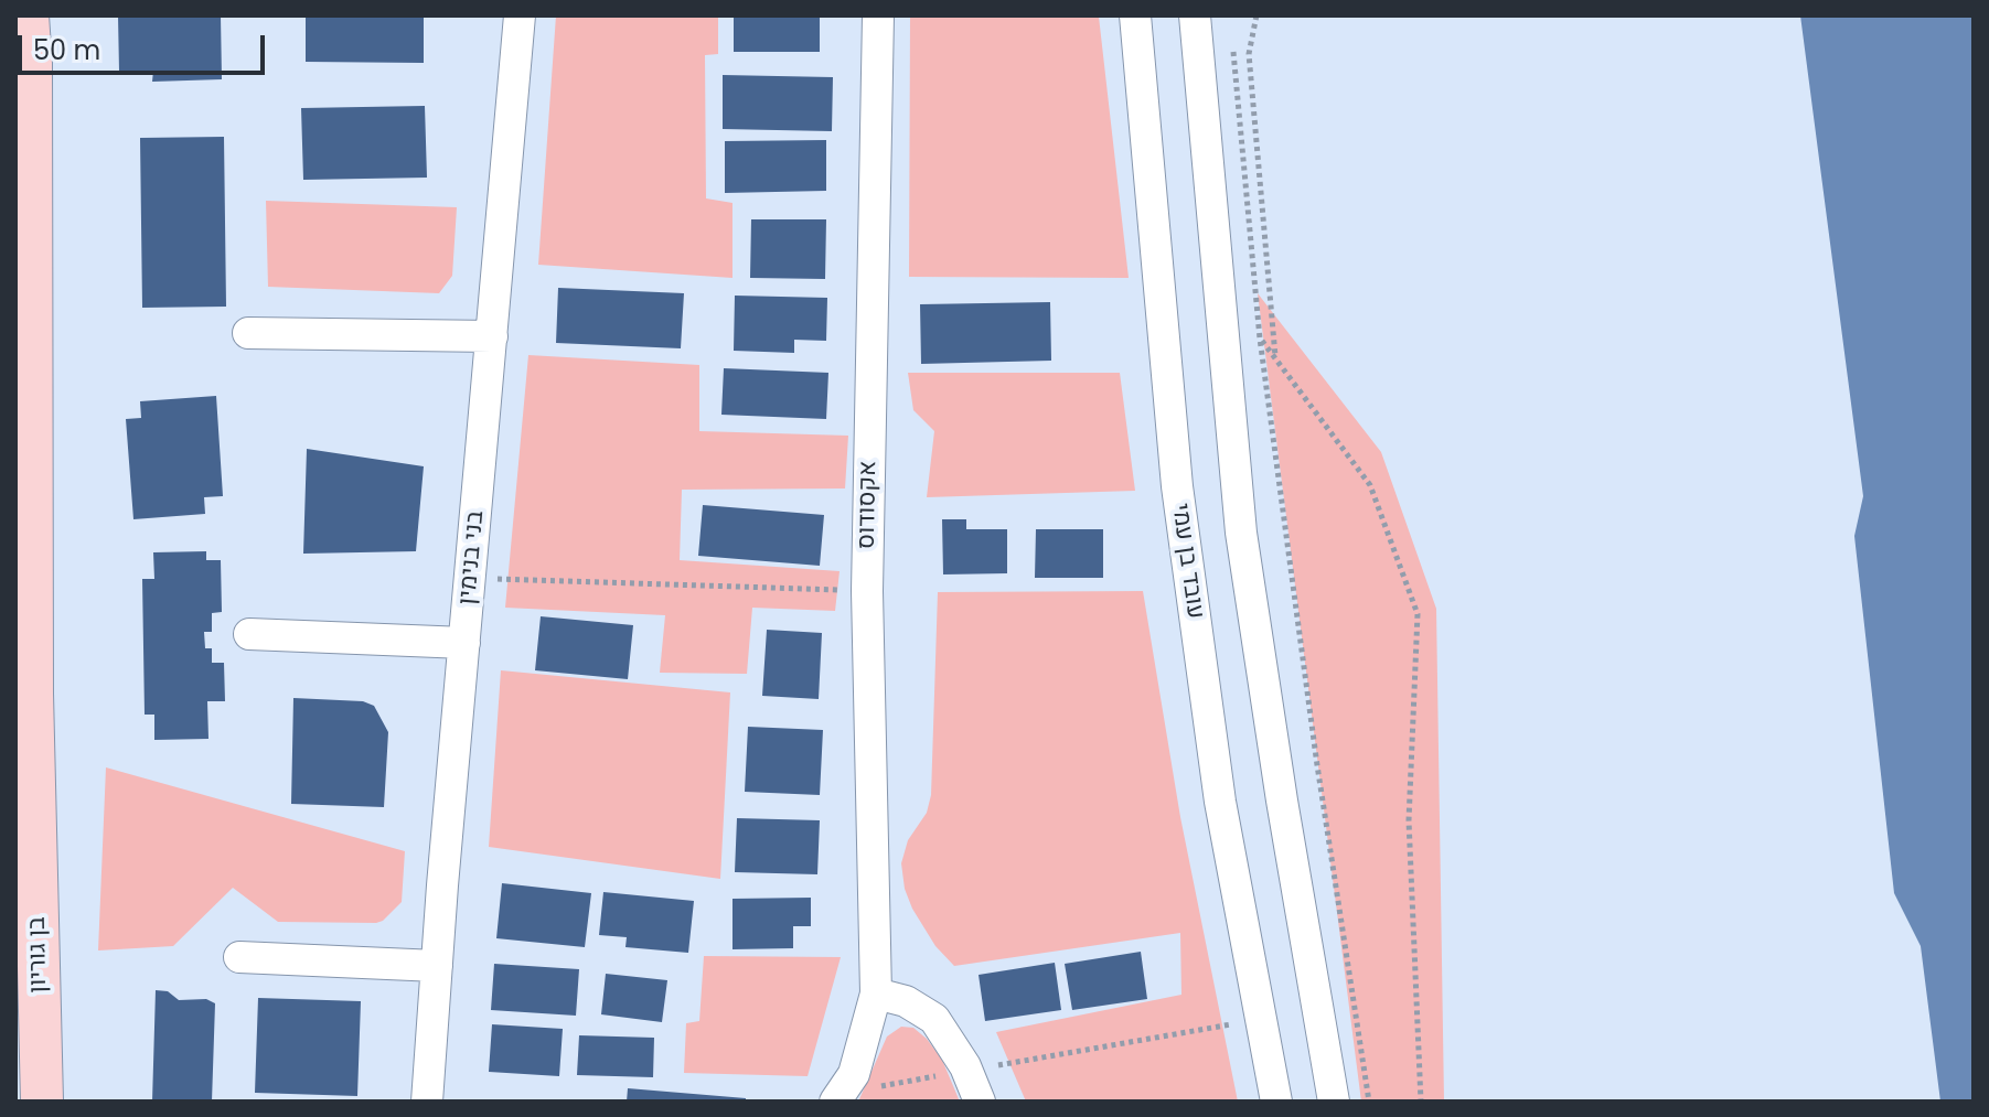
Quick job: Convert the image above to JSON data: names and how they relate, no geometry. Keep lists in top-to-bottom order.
{
  "streets": {
    "main road": ["בן גוריון"],
    "street": ["אקסודוס", "בני בנימין", "עובד בן עמי"]
  },
  "scale_bar": "50 m"
}
